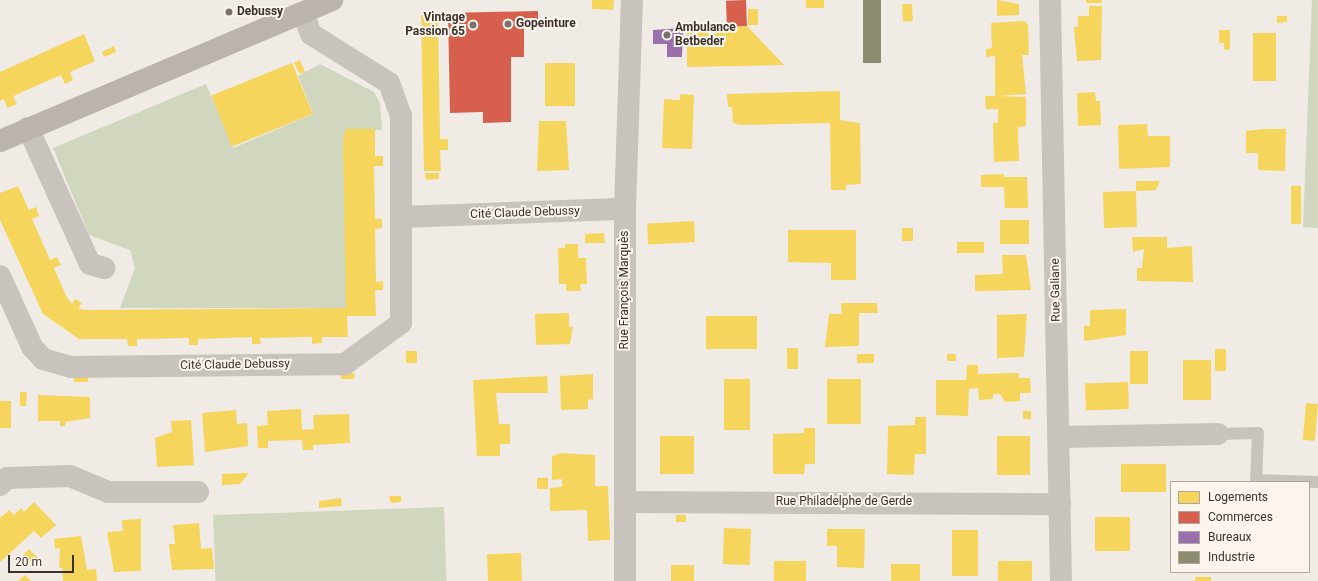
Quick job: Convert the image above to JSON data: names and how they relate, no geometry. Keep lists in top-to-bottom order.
{
  "streets": {
    "street": [
      "Cité Claude Debussy",
      "Rue François Marquès",
      "Rue Galiane",
      "Rue Philadelphe de Gerde"
    ]
  },
  "crossings": [
    ["Cité Claude Debussy", "Rue François Marquès"],
    ["Rue François Marquès", "Rue Philadelphe de Gerde"],
    ["Rue Galiane", "Rue Philadelphe de Gerde"]
  ],
  "places": [
    "Debussy",
    "Gopeinture",
    "Vintage Passion 65",
    "Ambulance Betbeder"
  ],
  "legend": [
    "Logements",
    "Commerces",
    "Bureaux",
    "Industrie"
  ],
  "scale_bar": "20 m"
}
